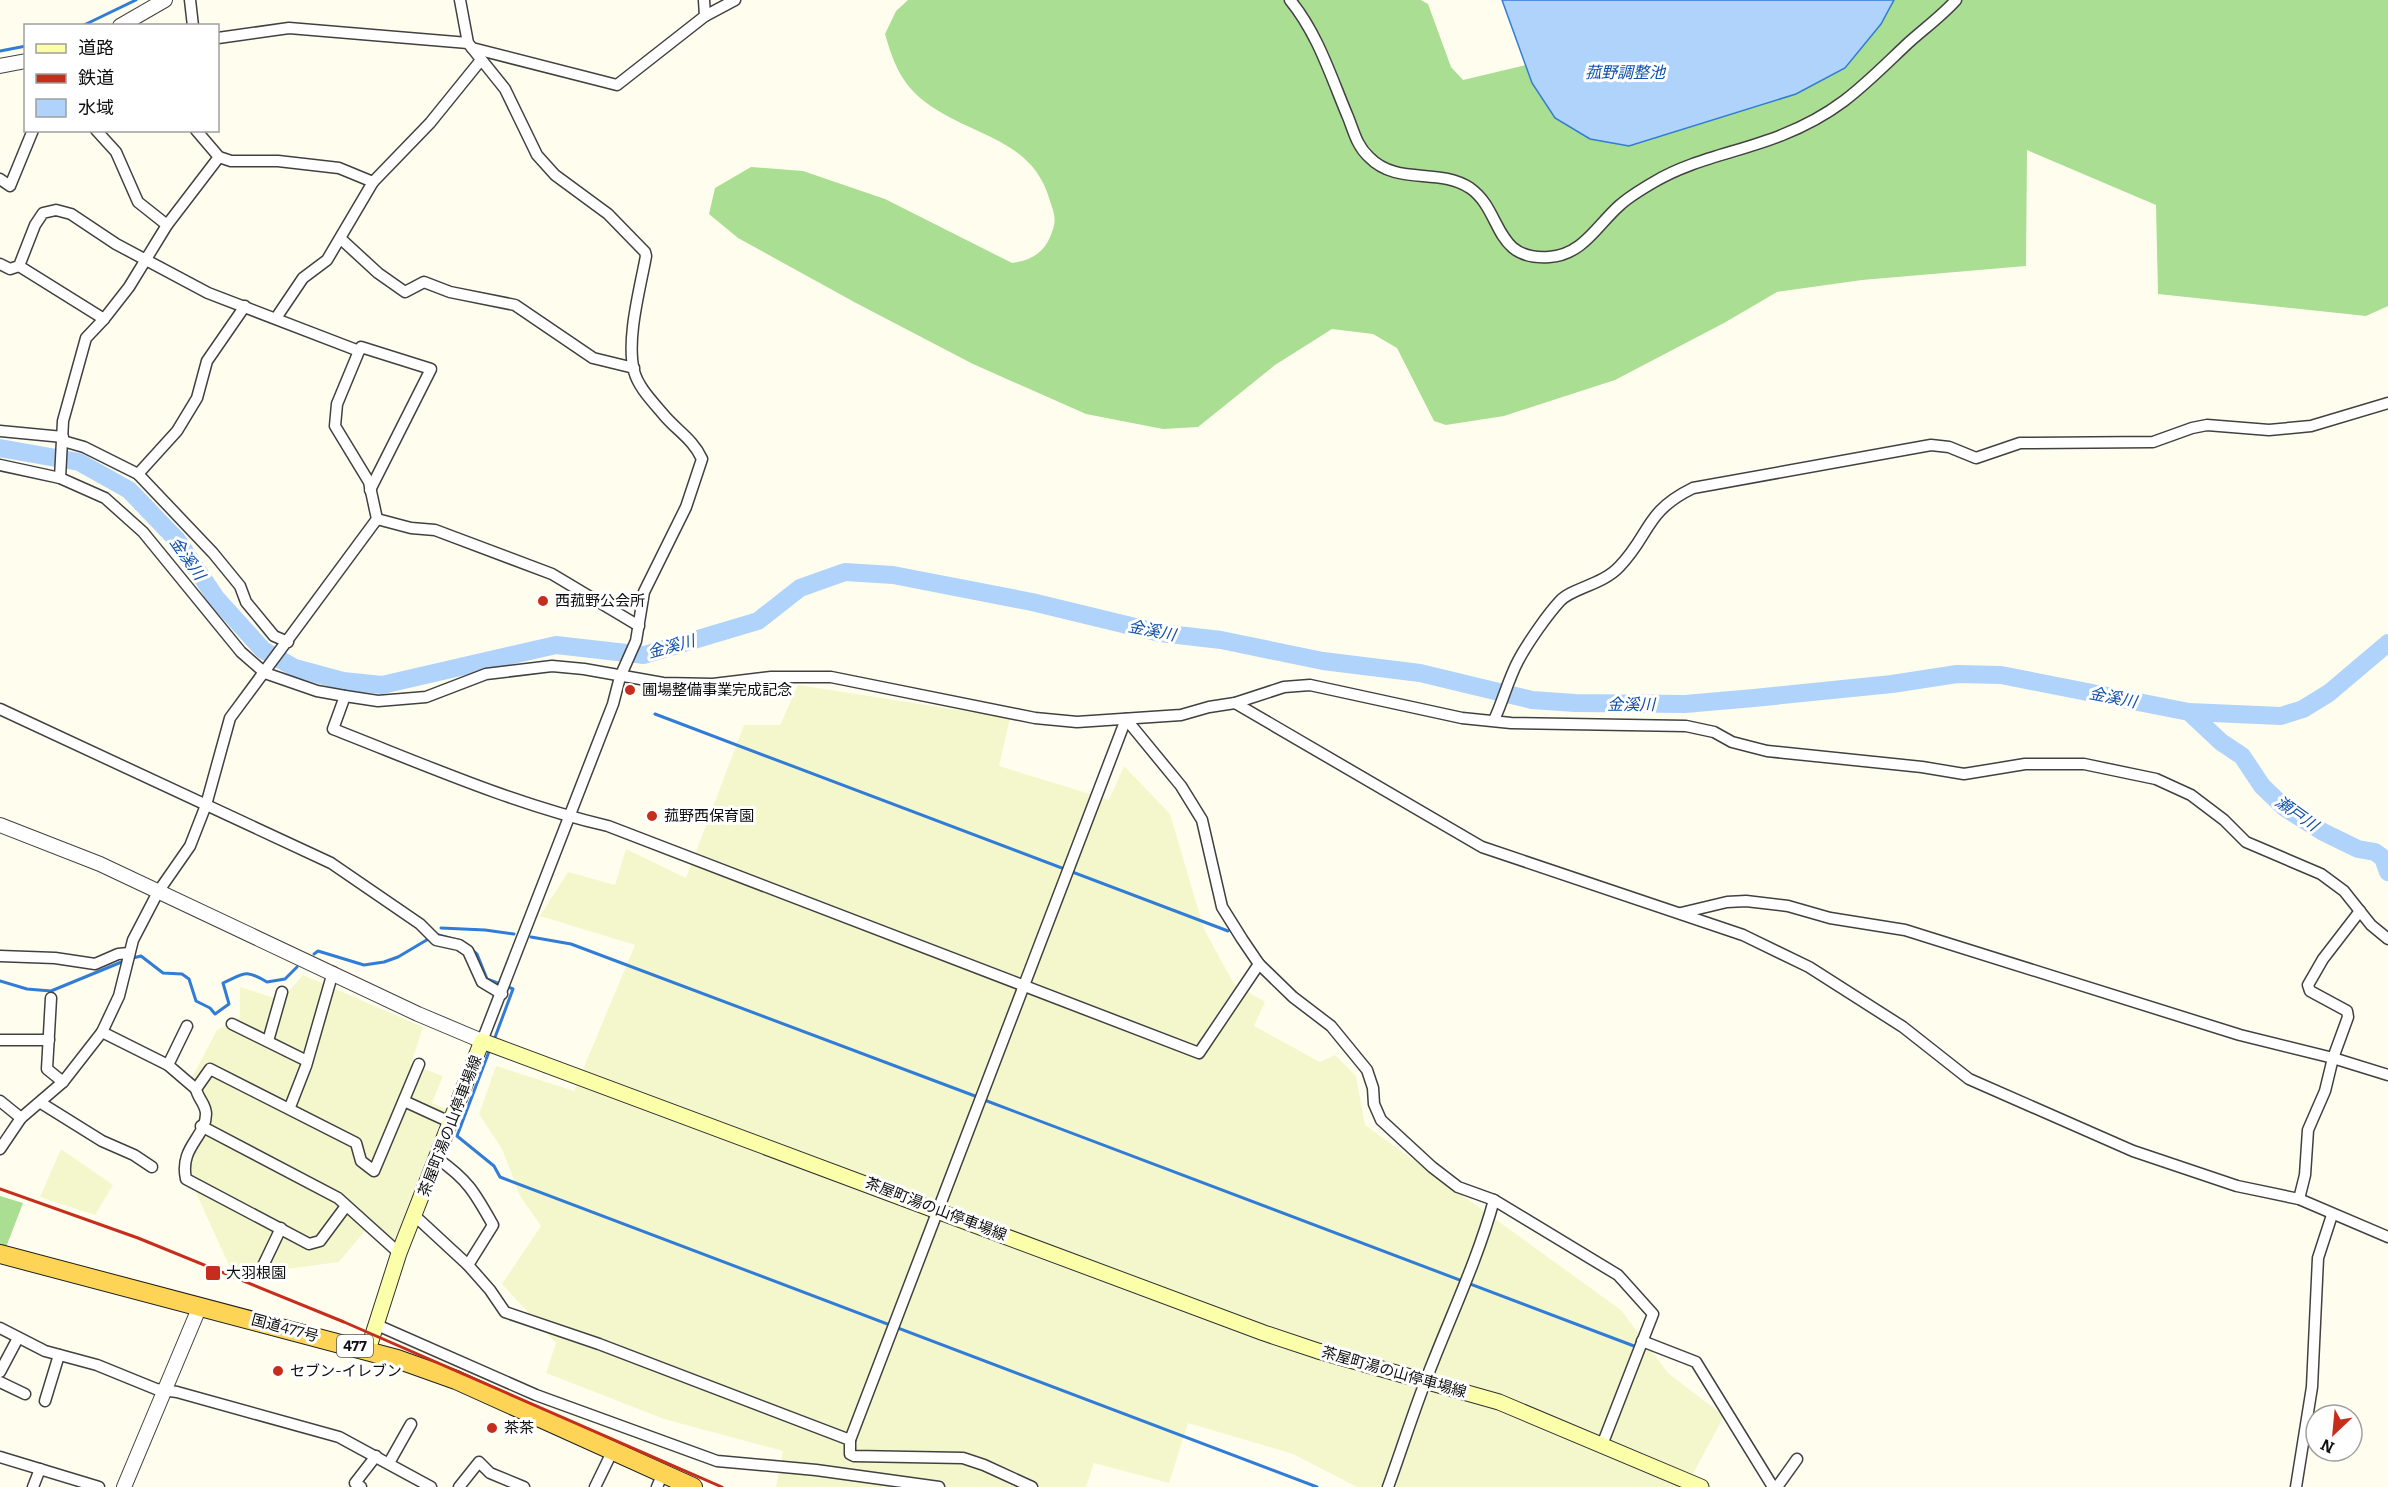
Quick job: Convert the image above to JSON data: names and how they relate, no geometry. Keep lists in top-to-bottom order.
{
  "streets": {
    "highway": ["国道477号", "477"],
    "main road": ["茶屋町湯の山停車場線"]
  },
  "crossings": [
    ["茶屋町湯の山停車場線", "国道477号"]
  ],
  "water": ["菰野調整池", "金溪川", "瀬戸川"],
  "places": {
    "other": [
      "西菰野公会所",
      "圃場整備事業完成記念",
      "菰野西保育園",
      "セブン-イレブン",
      "茶茶"
    ],
    "transit": ["大羽根園"]
  },
  "legend": ["道路", "鉄道", "水域"],
  "north": "bottom left"
}
